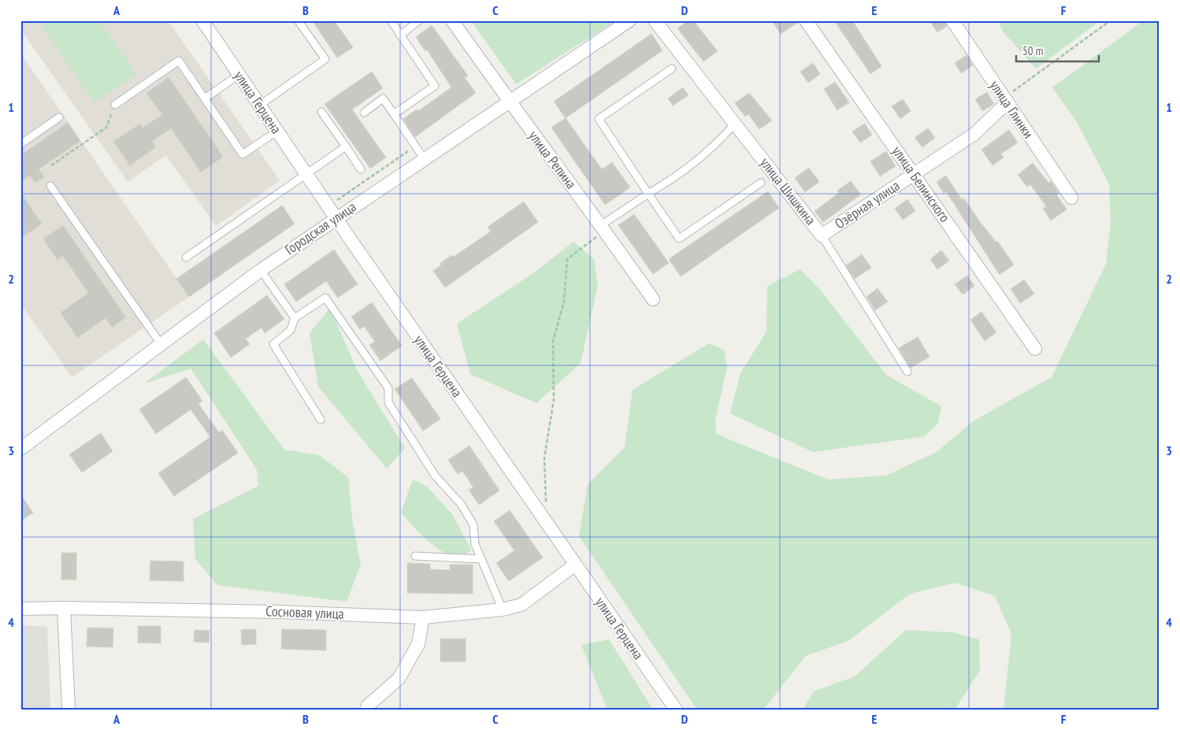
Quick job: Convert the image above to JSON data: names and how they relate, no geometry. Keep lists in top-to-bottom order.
{
  "streets": {
    "street": [
      "улица Герцена",
      "улица Глинки",
      "улица Репина",
      "улица Белинского",
      "улица Шишкина",
      "Озёрная улица",
      "Городская улица",
      "Сосновая улица"
    ]
  },
  "crossings": [
    ["улица Герцена", "Городская улица"],
    ["улица Герцена", "Сосновая улица"],
    ["улица Глинки", "Озёрная улица"],
    ["улица Репина", "Городская улица"],
    ["улица Белинского", "Озёрная улица"],
    ["улица Шишкина", "Озёрная улица"]
  ],
  "scale_bar": "50 m",
  "grid": {
    "columns": [
      "A",
      "B",
      "C",
      "D",
      "E",
      "F"
    ],
    "rows": [
      "1",
      "2",
      "3",
      "4"
    ]
  }
}
